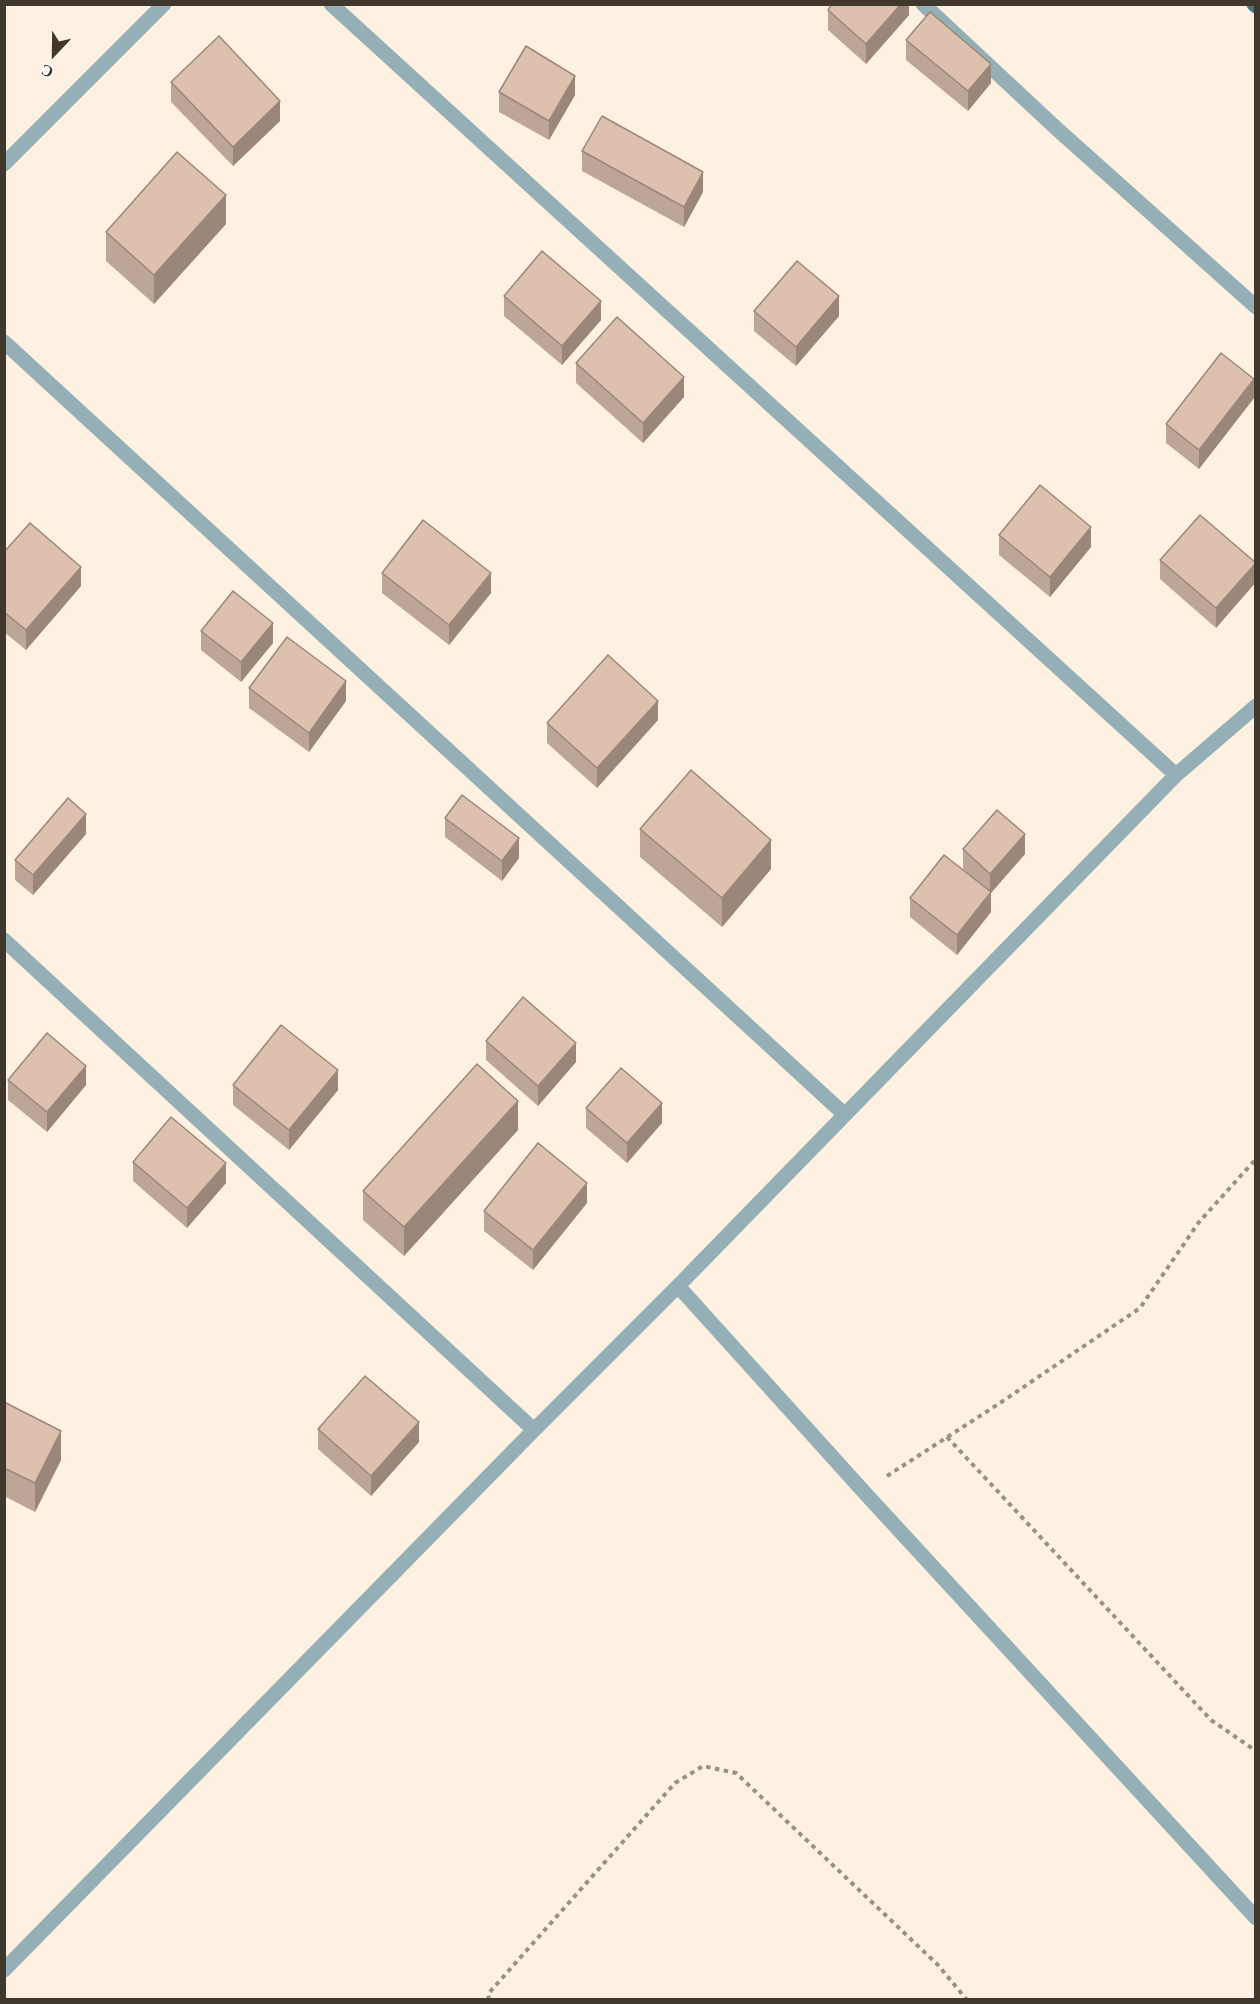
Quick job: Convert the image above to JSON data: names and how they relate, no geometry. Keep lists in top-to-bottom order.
{
  "north": "bottom"
}
